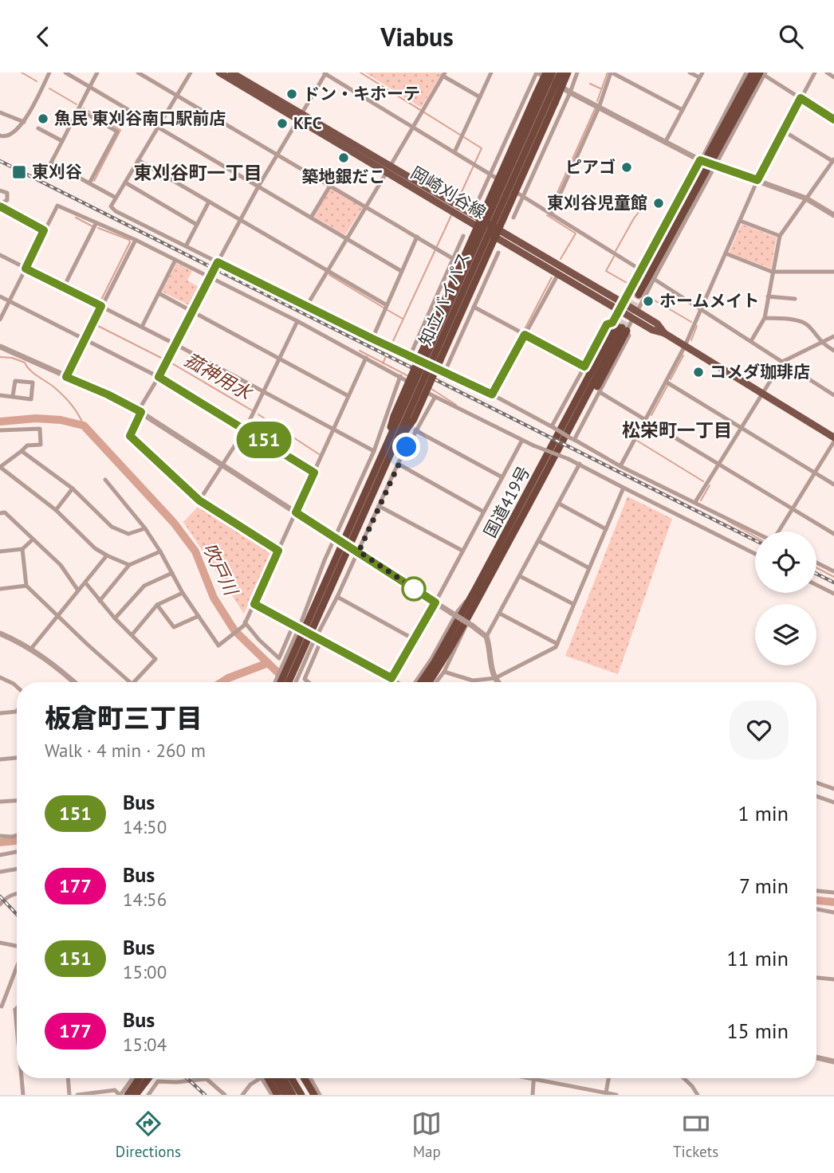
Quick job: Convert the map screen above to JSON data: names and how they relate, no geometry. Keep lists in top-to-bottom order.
{
  "streets": {
    "highway": ["知立バイパス", "国道419号"],
    "main road": ["岡崎刈谷線"]
  },
  "districts": ["東刈谷町一丁目", "松栄町一丁目"],
  "water": ["菰神用水", "吹戸川"],
  "places": {
    "other": [
      "ドン・キホーテ",
      "魚民 東刈谷南口駅前店",
      "KFC",
      "築地銀だこ",
      "ピアゴ",
      "東刈谷児童館",
      "ホームメイト",
      "コメダ珈琲店"
    ],
    "transit": ["東刈谷"]
  },
  "lines": ["bus line 151"],
  "page": {
    "header": "Viabus",
    "on_map": "151",
    "heading": ["板倉町三丁目", "Walk · 4 min · 260 m"],
    "list": [
      {
        "mark": "151",
        "name": "Bus",
        "note": "14:50",
        "value": "1 min"
      },
      {
        "mark": "177",
        "name": "Bus",
        "note": "14:56",
        "value": "7 min"
      },
      {
        "mark": "151",
        "name": "Bus",
        "note": "15:00",
        "value": "11 min"
      },
      {
        "mark": "177",
        "name": "Bus",
        "note": "15:04",
        "value": "15 min"
      }
    ],
    "tabs": ["Directions", "Map", "Tickets"]
  }
}
